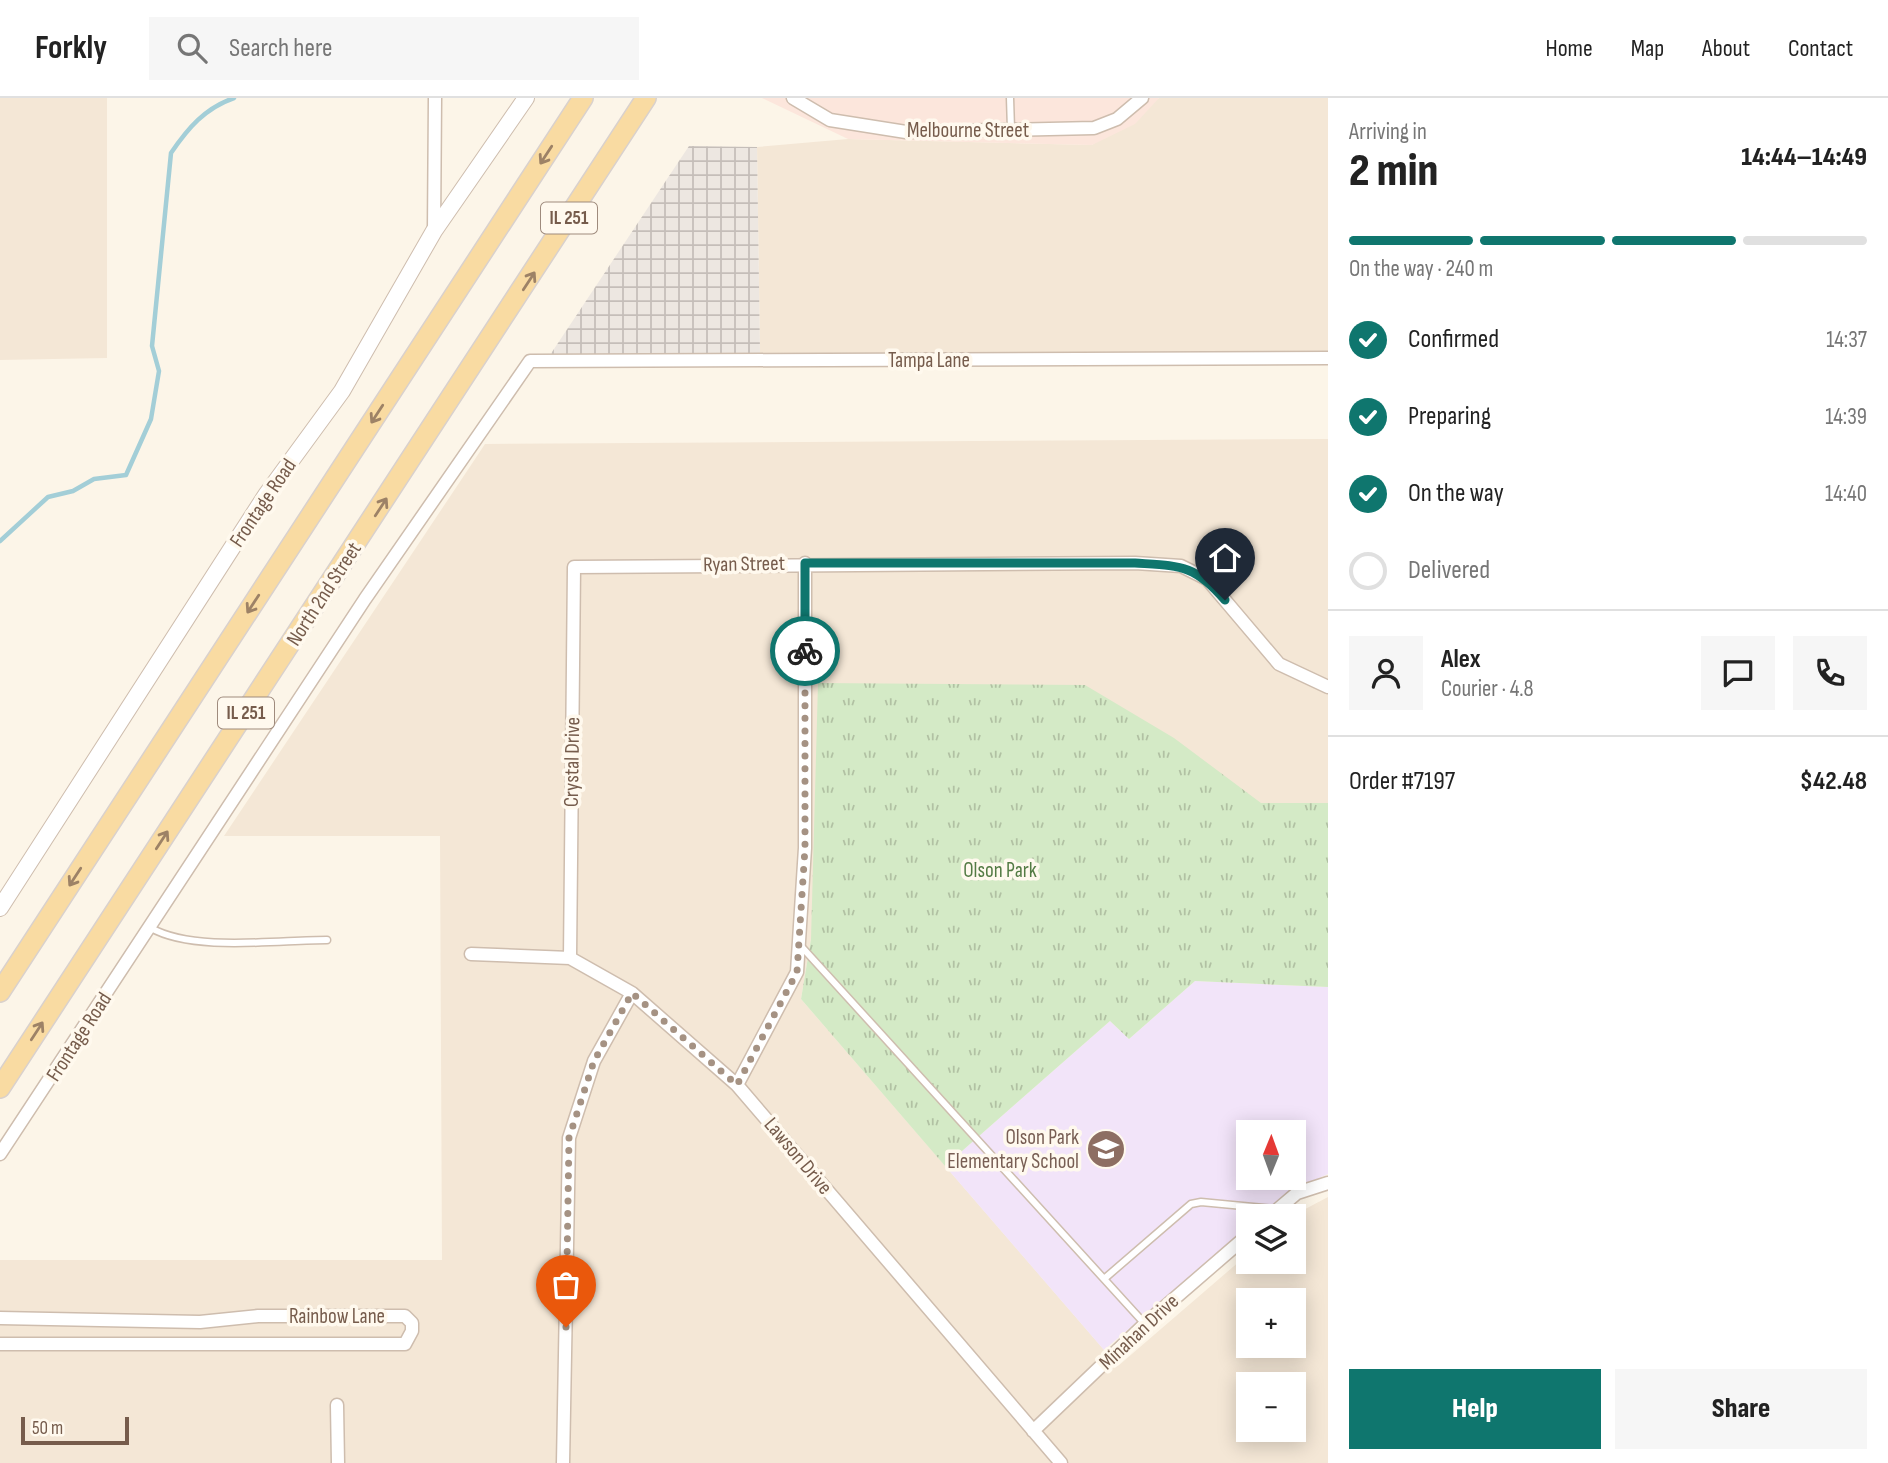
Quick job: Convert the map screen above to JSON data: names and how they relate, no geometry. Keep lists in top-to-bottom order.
{
  "streets": {
    "main road": ["IL 251", "North 2nd Street"],
    "street": [
      "Melbourne Street",
      "Tampa Lane",
      "Frontage Road",
      "Ryan Street",
      "Crystal Drive",
      "Lawson Drive",
      "Rainbow Lane",
      "Minahan Drive"
    ]
  },
  "crossings": [
    ["Tampa Lane", "Frontage Road"],
    ["Ryan Street", "Crystal Drive"],
    ["Crystal Drive", "Lawson Drive"],
    ["Lawson Drive", "Minahan Drive"]
  ],
  "parks": ["Olson Park"],
  "places": {
    "school or university": ["Olson Park Elementary School"]
  },
  "scale_bar": "50 m",
  "north": "top",
  "page": {
    "header": "Forkly",
    "search": "Search here",
    "nav": [
      "Home",
      "Map",
      "About",
      "Contact"
    ],
    "heading": ["2 min", "Arriving in", "14:44–14:49"],
    "panel": [
      "Alex",
      "Courier · 4.8",
      "Order #7197",
      "$42.48"
    ],
    "bar": "On the way · 240 m",
    "list": [
      ["Confirmed", "14:37"],
      ["Preparing", "14:39"],
      ["On the way", "14:40"],
      "Delivered"
    ],
    "map_buttons": ["+", "−"],
    "buttons": ["Help", "Share"],
    "scale": "50 m"
  }
}
